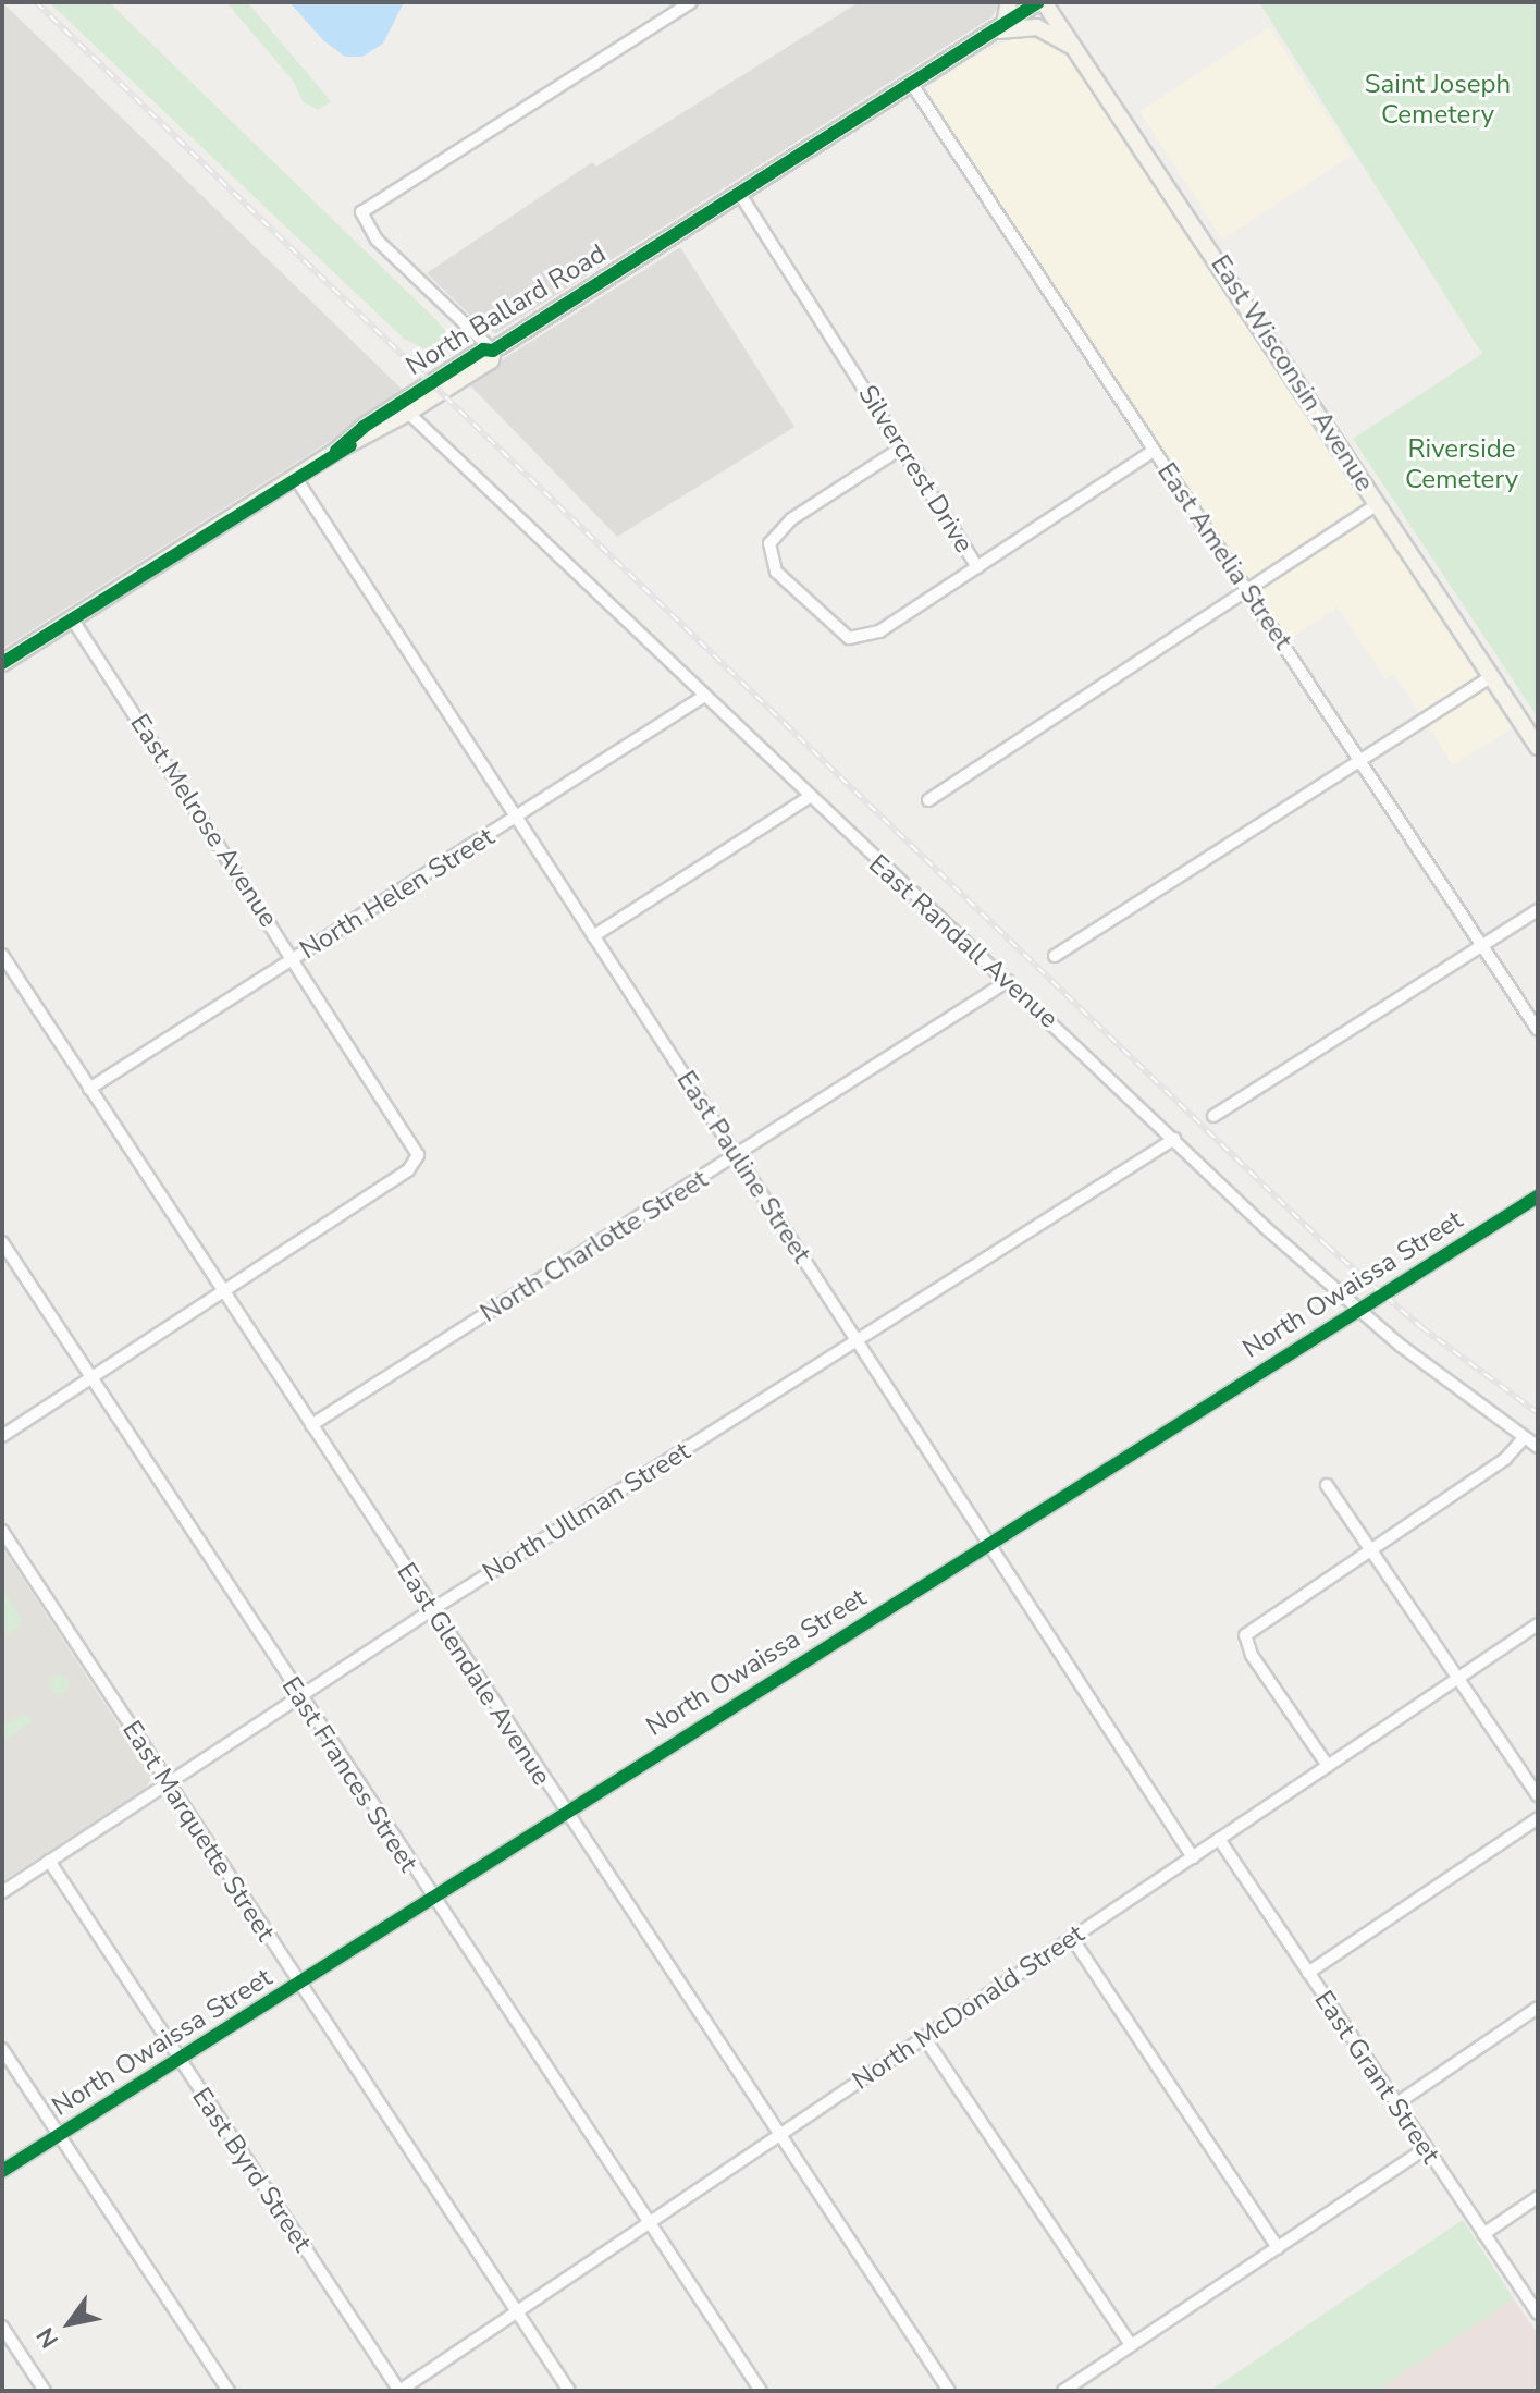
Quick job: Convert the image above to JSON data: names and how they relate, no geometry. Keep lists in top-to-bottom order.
{
  "streets": {
    "main road": ["North Ballard Road", "East Wisconsin Avenue"],
    "street": [
      "Silvercrest Drive",
      "East Amelia Street",
      "East Melrose Avenue",
      "North Helen Street",
      "East Randall Avenue",
      "East Pauline Street",
      "North Charlotte Street",
      "North Owaissa Street",
      "North Ullman Street",
      "East Glendale Avenue",
      "East Frances Street",
      "East Marquette Street",
      "North McDonald Street",
      "East Grant Street",
      "East Byrd Street"
    ]
  },
  "crossings": [
    ["North Ballard Road", "East Wisconsin Avenue"],
    ["North Ballard Road", "Silvercrest Drive"],
    ["North Ballard Road", "East Amelia Street"],
    ["North Ballard Road", "East Melrose Avenue"],
    ["North Ballard Road", "East Randall Avenue"],
    ["North Ballard Road", "East Pauline Street"],
    ["Silvercrest Drive", "East Amelia Street"],
    ["East Melrose Avenue", "North Helen Street"],
    ["East Melrose Avenue", "East Glendale Avenue"],
    ["North Helen Street", "East Randall Avenue"],
    ["North Helen Street", "East Pauline Street"],
    ["North Helen Street", "East Glendale Avenue"],
    ["East Randall Avenue", "North Charlotte Street"],
    ["East Randall Avenue", "North Owaissa Street"],
    ["East Randall Avenue", "North Ullman Street"],
    ["East Pauline Street", "North Charlotte Street"],
    ["East Pauline Street", "North Owaissa Street"],
    ["East Pauline Street", "North Ullman Street"],
    ["East Pauline Street", "North McDonald Street"],
    ["North Charlotte Street", "East Glendale Avenue"],
    ["North Owaissa Street", "East Glendale Avenue"],
    ["North Owaissa Street", "East Frances Street"],
    ["North Owaissa Street", "East Marquette Street"],
    ["North Owaissa Street", "East Byrd Street"],
    ["North Ullman Street", "East Glendale Avenue"],
    ["North Ullman Street", "East Frances Street"],
    ["North Ullman Street", "East Marquette Street"],
    ["North Ullman Street", "East Byrd Street"],
    ["East Glendale Avenue", "North McDonald Street"],
    ["East Frances Street", "North McDonald Street"],
    ["East Marquette Street", "North McDonald Street"],
    ["North McDonald Street", "East Grant Street"],
    ["North McDonald Street", "East Byrd Street"]
  ],
  "parks": ["Saint Joseph Cemetery", "Riverside Cemetery"],
  "north": "bottom left"
}
